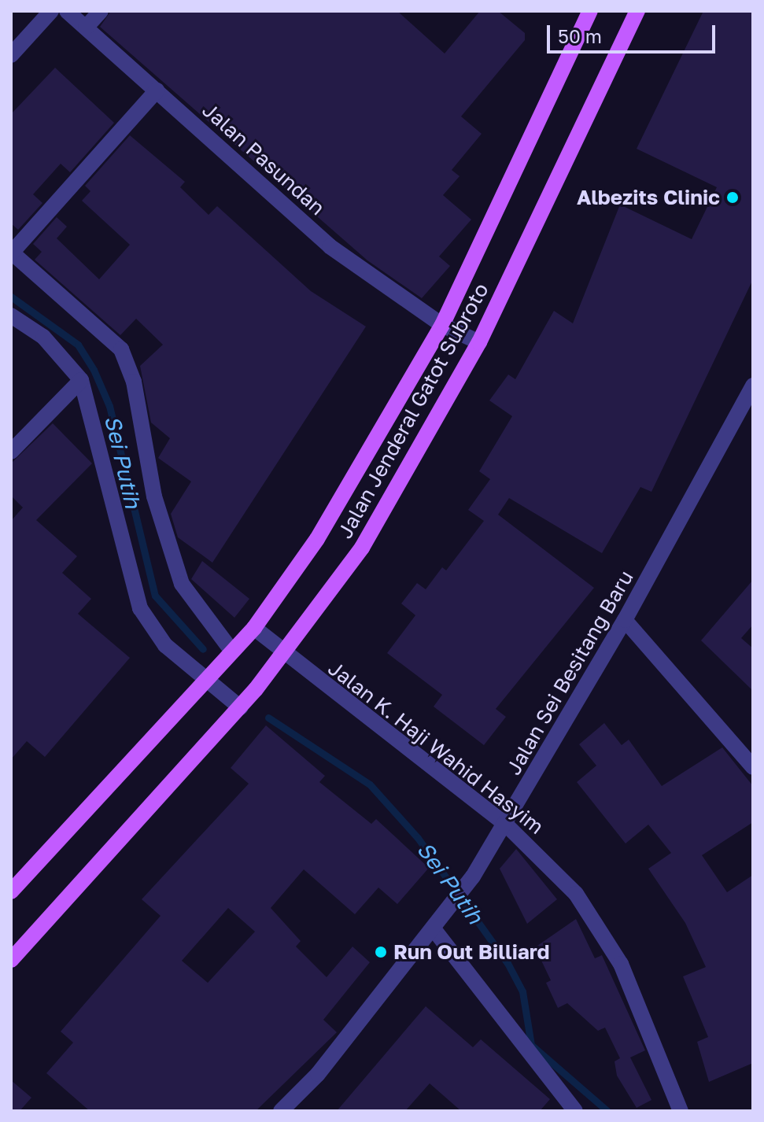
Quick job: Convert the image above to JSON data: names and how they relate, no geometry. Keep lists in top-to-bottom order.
{
  "streets": {
    "main road": ["Jalan Jenderal Gatot Subroto"],
    "street": ["Jalan Pasundan", "Jalan Sei Besitang Baru", "Jalan K. Haji Wahid Hasyim"]
  },
  "crossings": [
    ["Jalan Pasundan", "Jalan Jenderal Gatot Subroto"],
    ["Jalan Jenderal Gatot Subroto", "Jalan K. Haji Wahid Hasyim"],
    ["Jalan Sei Besitang Baru", "Jalan K. Haji Wahid Hasyim"]
  ],
  "water": ["Sei Putih"],
  "places": ["Albezits Clinic", "Run Out Billiard"],
  "scale_bar": "50 m"
}
